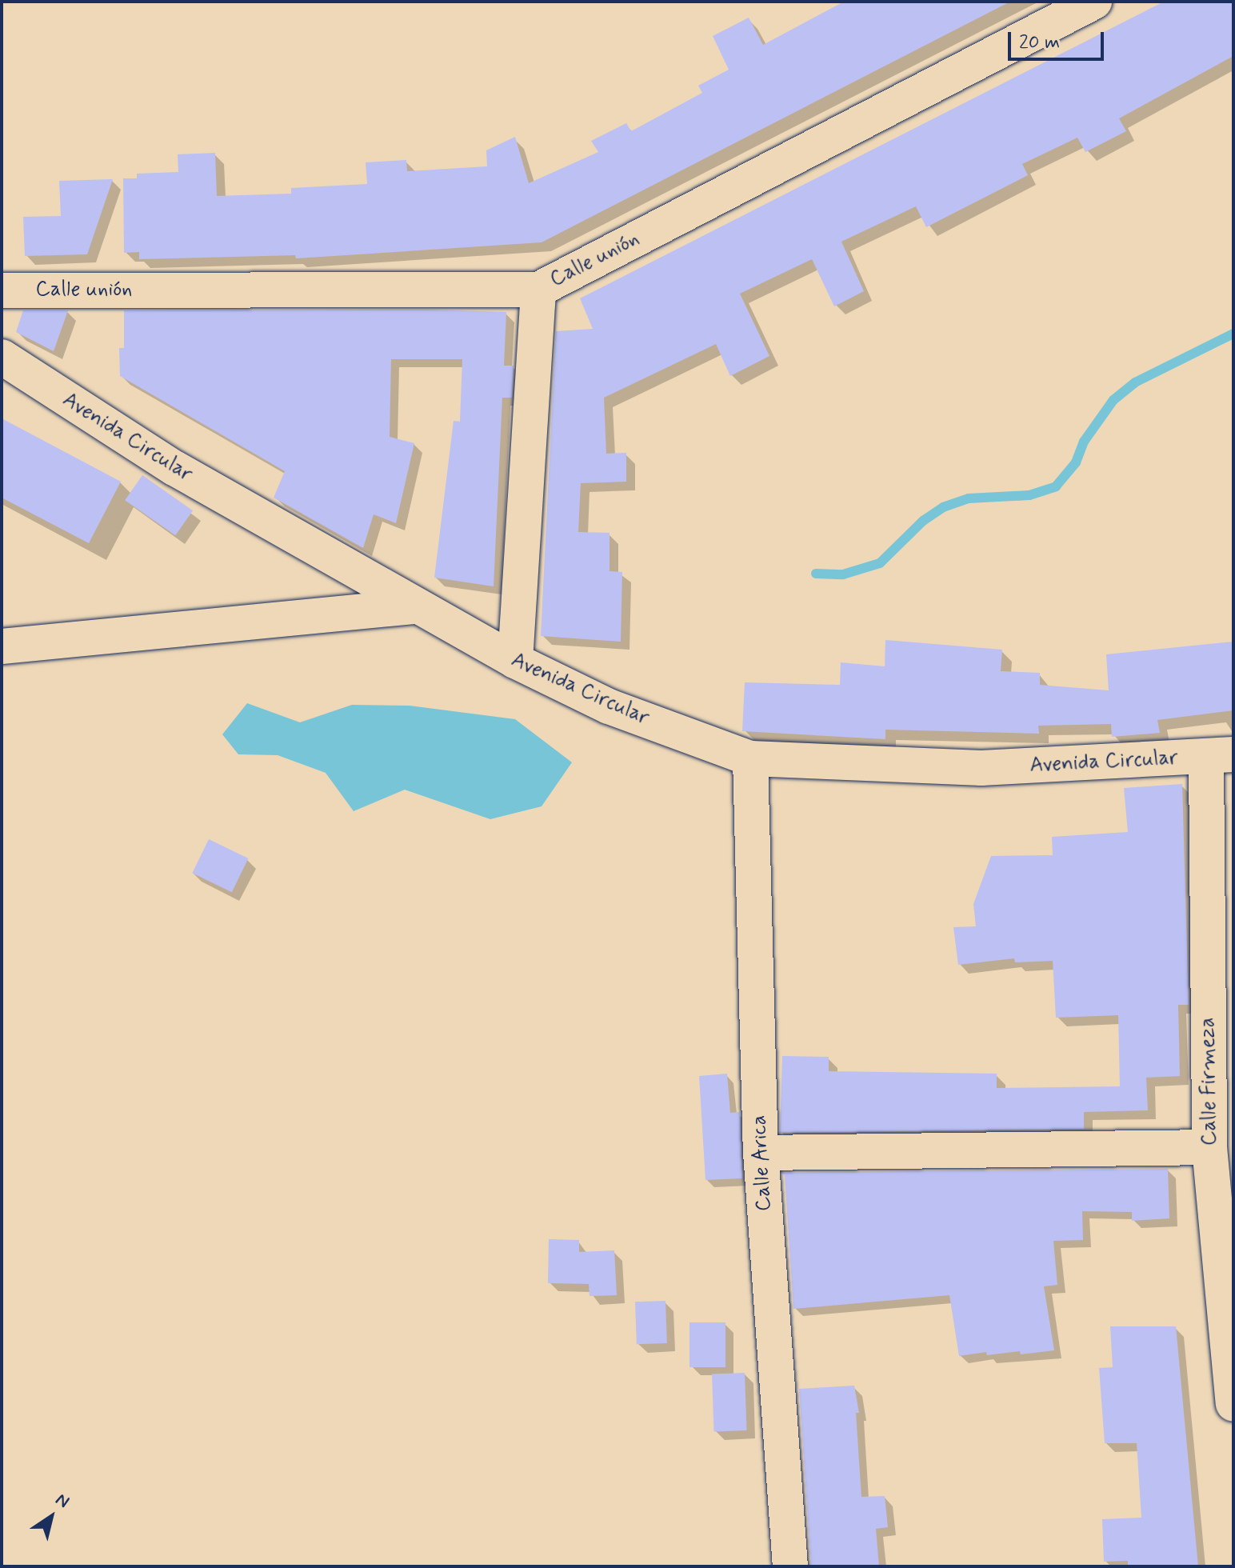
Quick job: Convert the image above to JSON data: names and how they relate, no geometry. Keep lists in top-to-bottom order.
{
  "streets": {
    "street": [
      "Calle unión",
      "Avenida Circular",
      "Calle Firmeza",
      "Calle Arica"
    ]
  },
  "crossings": [
    ["Avenida Circular", "Calle Firmeza"],
    ["Avenida Circular", "Calle Arica"]
  ],
  "scale_bar": "20 m",
  "north": "top right"
}
